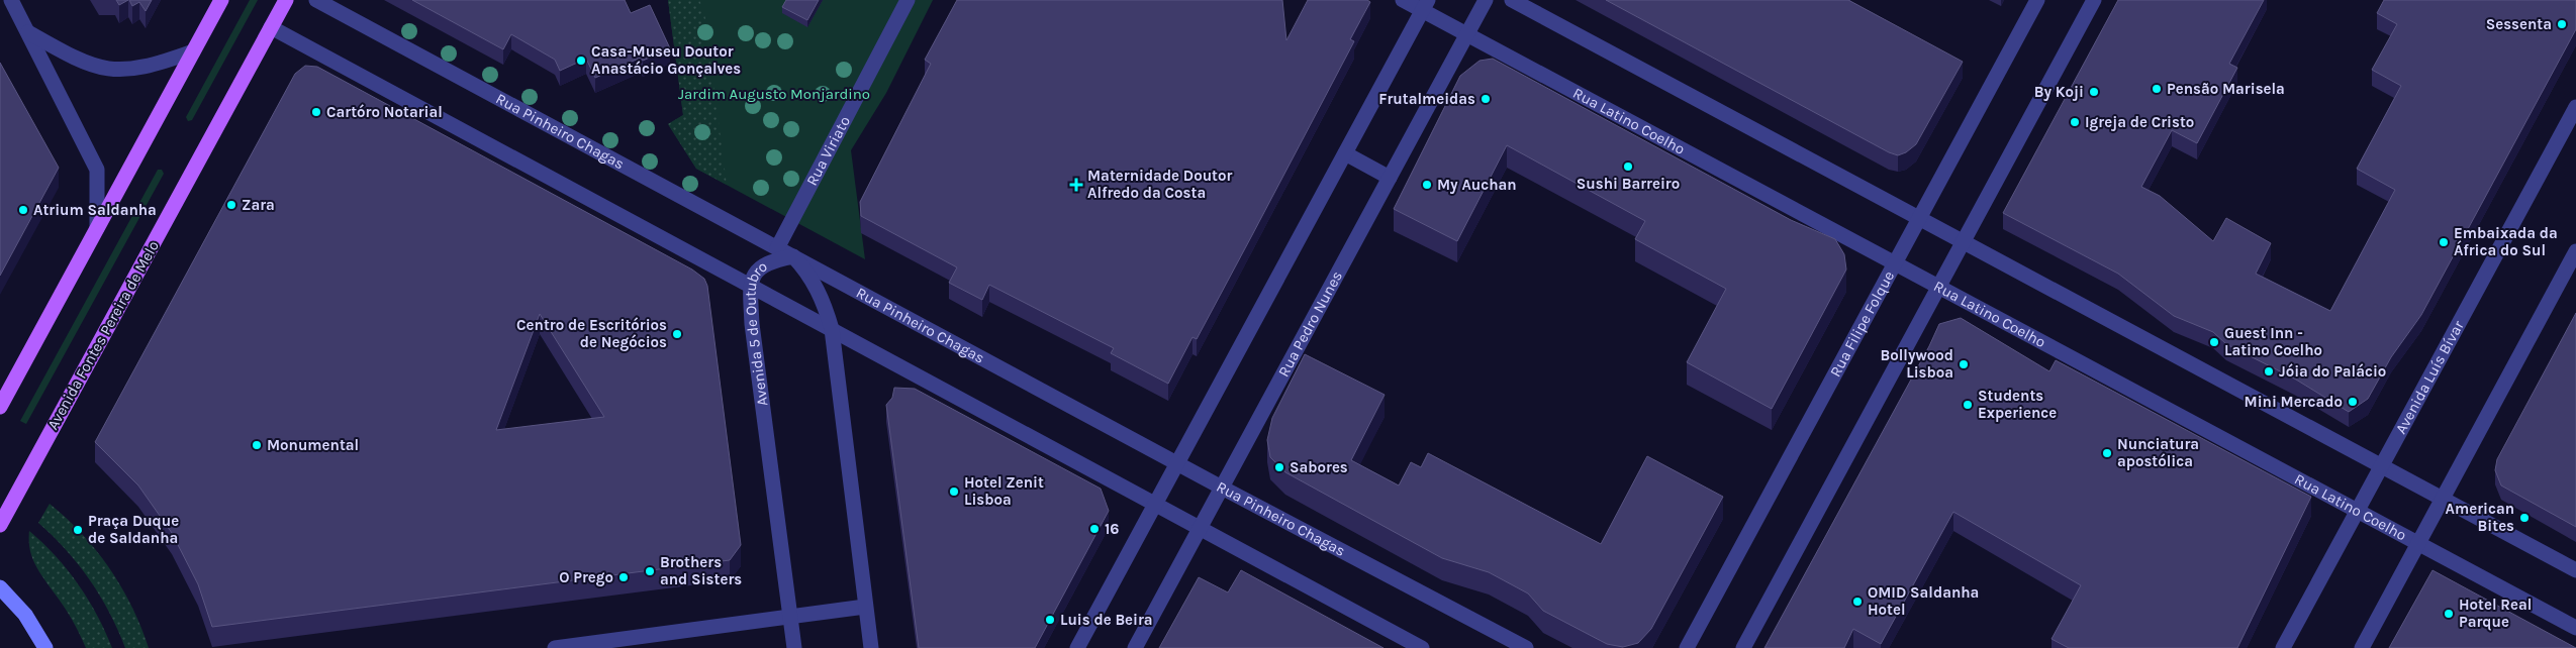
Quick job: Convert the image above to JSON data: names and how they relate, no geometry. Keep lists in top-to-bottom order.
{
  "streets": {
    "main road": ["Avenida Fontes Pereira de Melo"],
    "street": [
      "Rua Latino Coelho",
      "Rua Pinheiro Chagas",
      "Rua Viriato",
      "Rua Pedro Nunes",
      "Rua Filipe Folque",
      "Avenida 5 de Outubro",
      "Avenida Luís Bívar"
    ]
  },
  "crossings": [
    ["Rua Latino Coelho", "Rua Pedro Nunes"],
    ["Rua Latino Coelho", "Rua Filipe Folque"],
    ["Rua Latino Coelho", "Avenida Luís Bívar"],
    ["Rua Pinheiro Chagas", "Rua Viriato"],
    ["Rua Pinheiro Chagas", "Rua Pedro Nunes"],
    ["Rua Pinheiro Chagas", "Avenida 5 de Outubro"]
  ],
  "parks": ["Jardim Augusto Monjardino"],
  "places": {
    "other": [
      "Sessenta",
      "Casa-Museu Doutor Anastácio Gonçalves",
      "Pensão Marisela",
      "By Koji",
      "Frutalmeidas",
      "Cartóro Notarial",
      "Igreja de Cristo",
      "Sushi Barreiro",
      "My Auchan",
      "Zara",
      "Atrium Saldanha",
      "Embaixada da África do Sul",
      "Centro de Escritórios de Negócios",
      "Guest Inn - Latino Coelho",
      "Bollywood Lisboa",
      "Jóia do Palácio",
      "Mini Mercado",
      "Students Experience",
      "Monumental",
      "Nunciatura apostólica",
      "Sabores",
      "Hotel Zenit Lisboa",
      "American Bites",
      "16",
      "Praça Duque de Saldanha",
      "Brothers and Sisters",
      "O Prego",
      "OMID Saldanha Hotel",
      "Hotel Real Parque",
      "Luis de Beira"
    ],
    "health": ["Maternidade Doutor Alfredo da Costa"]
  }
}
